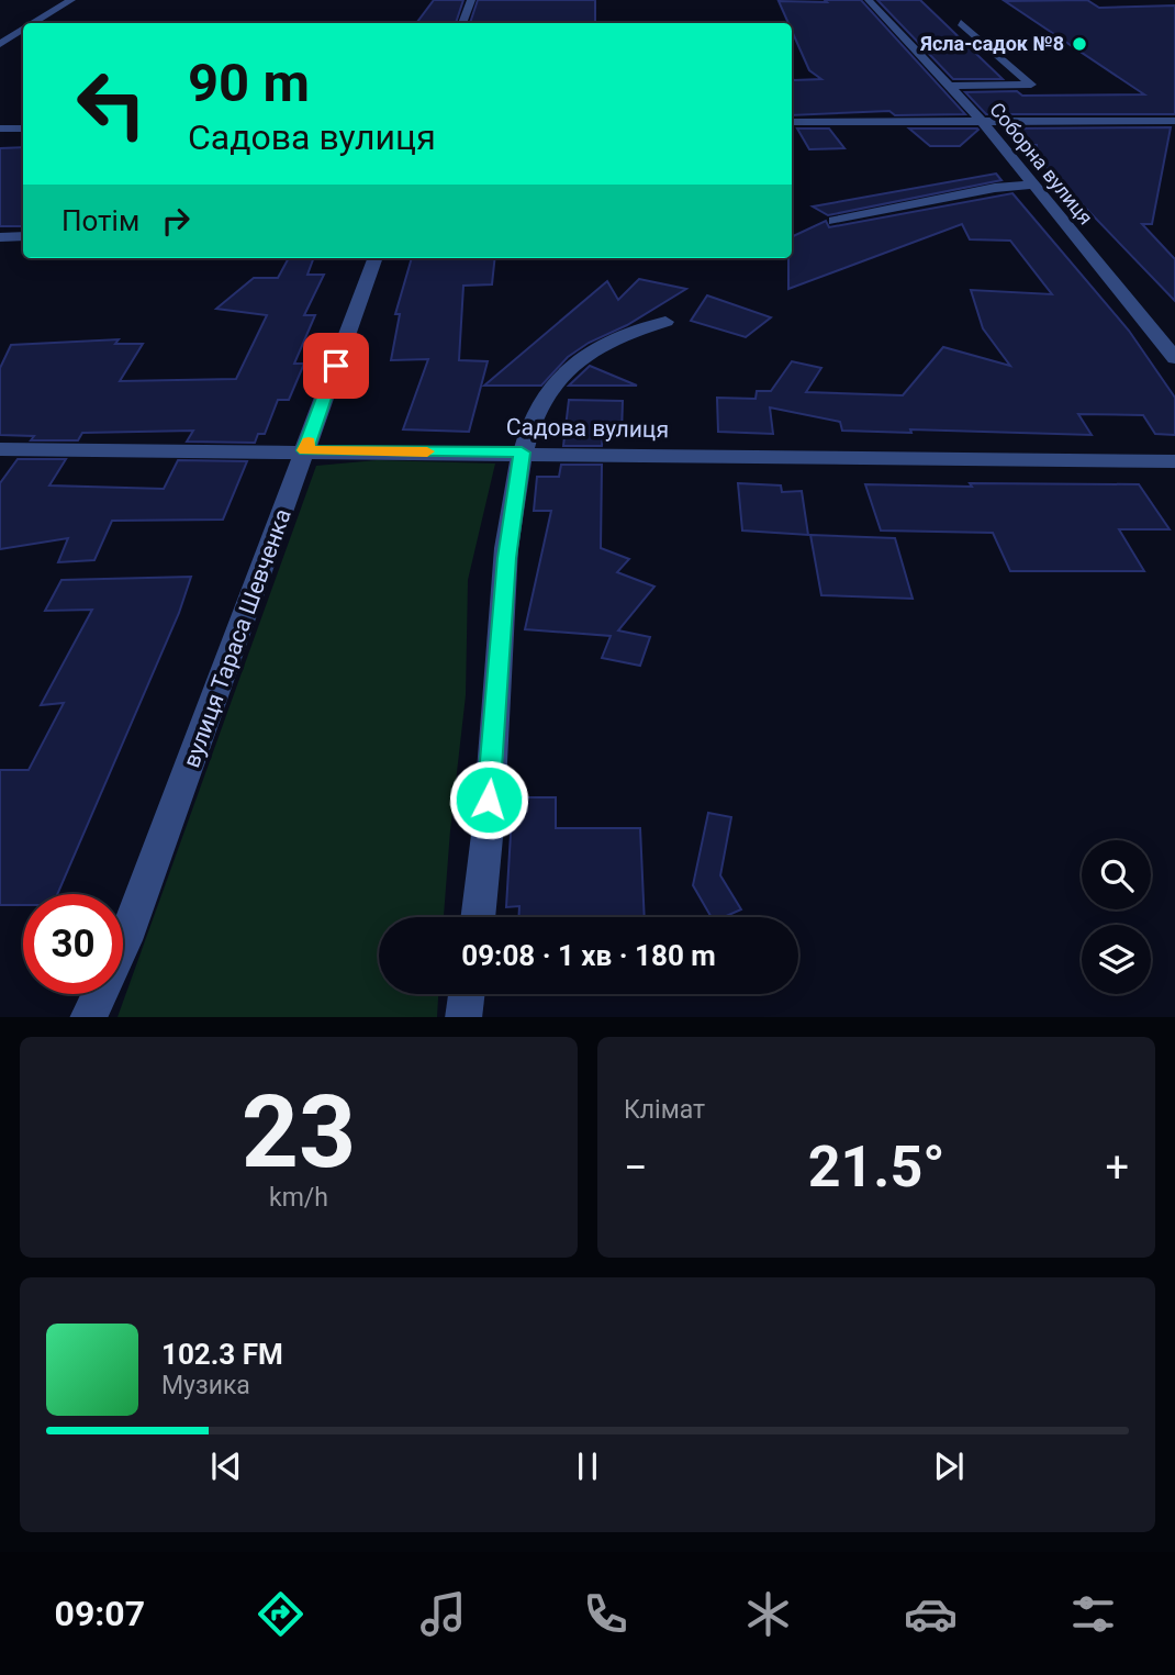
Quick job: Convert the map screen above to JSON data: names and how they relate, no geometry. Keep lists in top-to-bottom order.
{
  "streets": {
    "street": ["Соборна вулиця", "Садова вулиця", "вулиця Тараса Шевченка"]
  },
  "crossings": [
    ["Садова вулиця", "вулиця Тараса Шевченка"]
  ],
  "places": ["Ясла-садок №8"],
  "page": {
    "turn": ["90 m", "Садова вулиця"],
    "then": "Потім",
    "limit": "30",
    "trip": "09:08 · 1 хв · 180 m",
    "tile": [
      ["23", "km/h"],
      "Клімат"
    ],
    "heat": ["−", "21.5°", "+"],
    "song": ["102.3 FM", "Музика"],
    "tabs": "09:07"
  }
}
